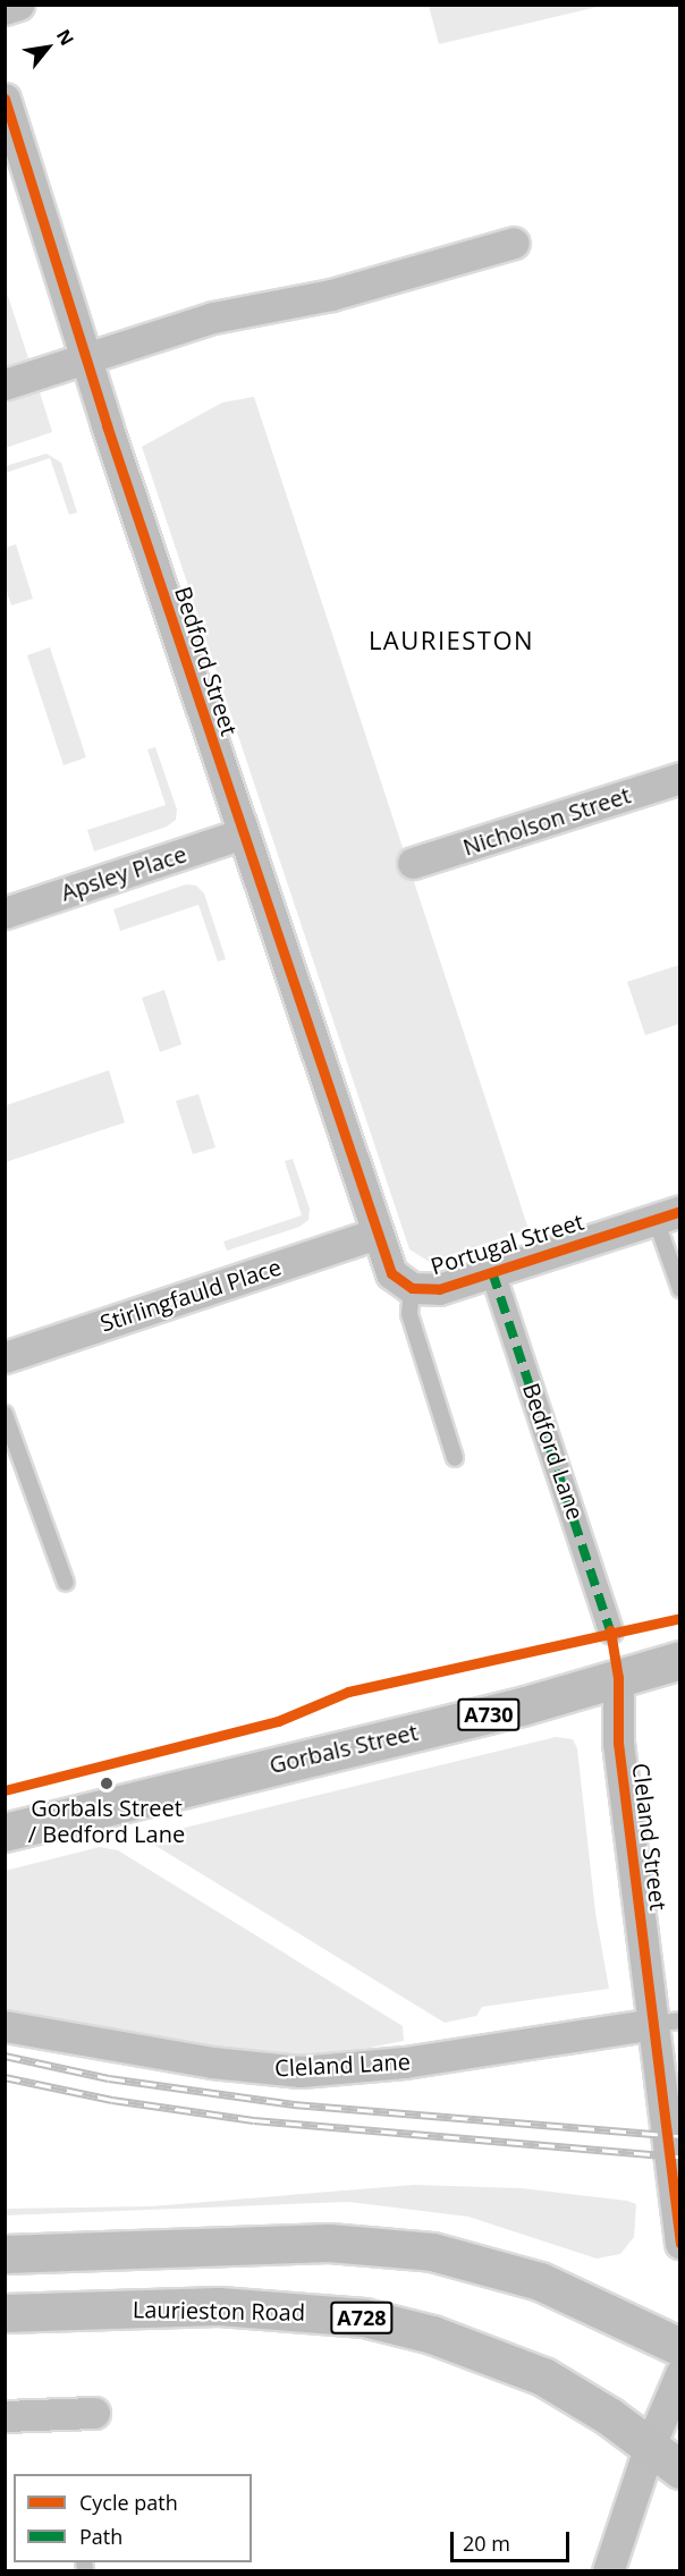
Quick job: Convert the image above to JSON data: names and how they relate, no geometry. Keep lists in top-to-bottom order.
{
  "streets": {
    "main road": [
      "A730",
      "Gorbals Street",
      "Laurieston Road",
      "A728"
    ],
    "street": [
      "Bedford Street",
      "Nicholson Street",
      "Apsley Place",
      "Portugal Street",
      "Stirlingfauld Place",
      "Bedford Lane",
      "Cleland Street",
      "Cleland Lane"
    ]
  },
  "crossings": [
    ["Bedford Street", "Apsley Place"],
    ["Bedford Street", "Portugal Street"],
    ["Bedford Street", "Stirlingfauld Place"],
    ["Portugal Street", "Stirlingfauld Place"],
    ["Portugal Street", "Bedford Lane"],
    ["Gorbals Street", "Cleland Street"],
    ["Cleland Street", "Cleland Lane"]
  ],
  "districts": ["LAURIESTON"],
  "places": ["Gorbals Street / Bedford Lane"],
  "legend": ["Cycle path", "Path"],
  "scale_bar": "20 m",
  "north": "top right"
}
